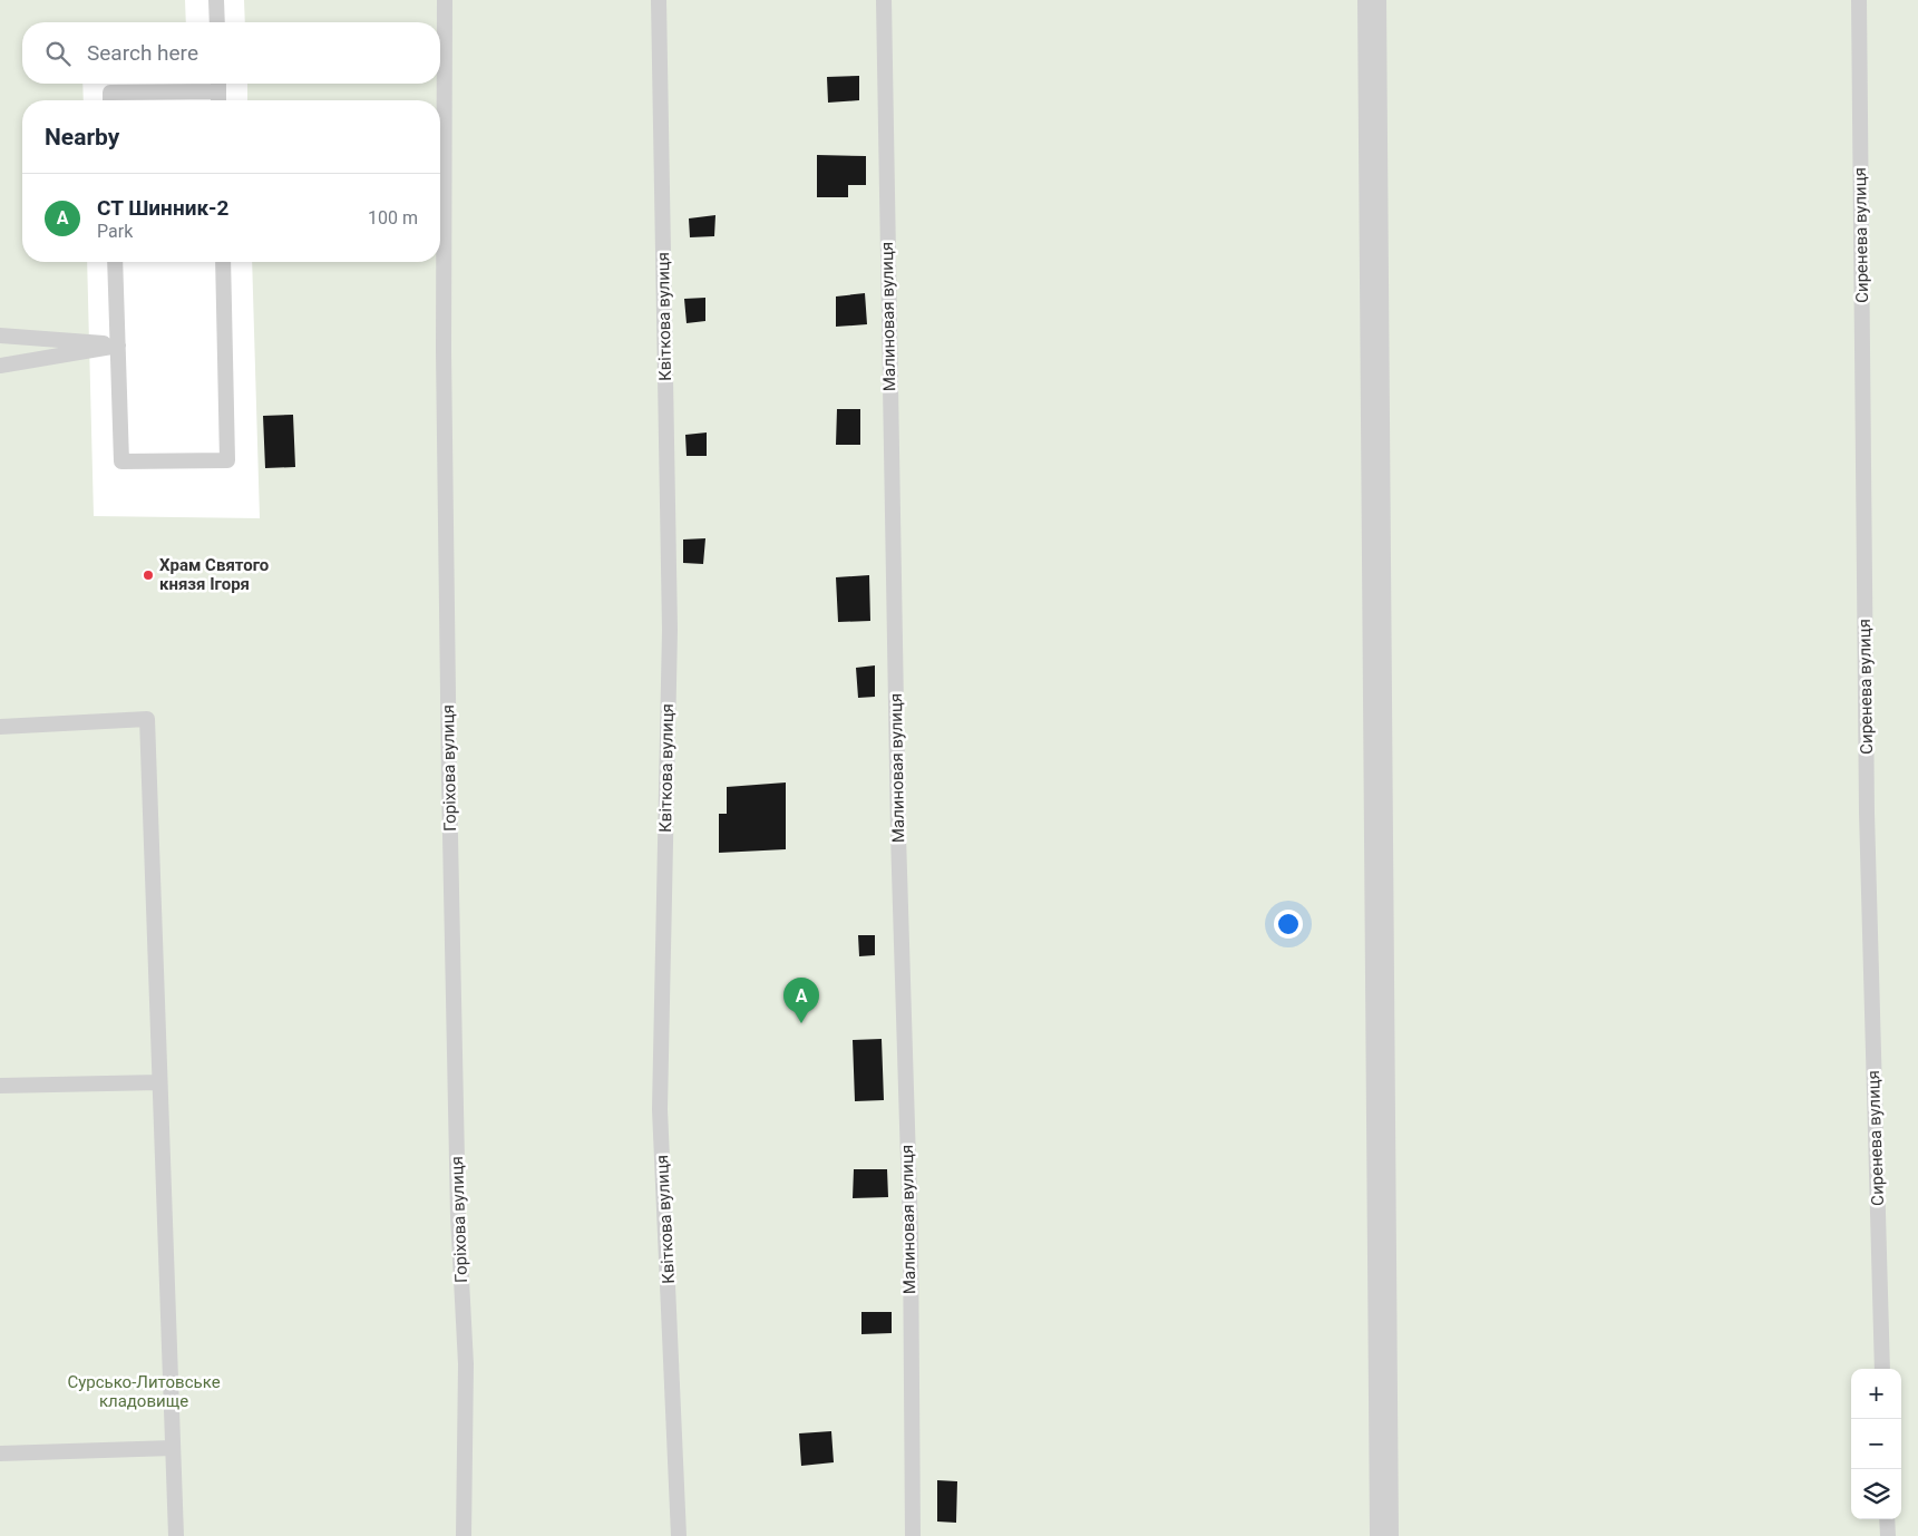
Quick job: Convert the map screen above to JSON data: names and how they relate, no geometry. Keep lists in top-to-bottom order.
{
  "streets": {
    "lane": [
      "Сиренева вулиця",
      "Квіткова вулиця",
      "Малиновая вулиця",
      "Горіхова вулиця"
    ]
  },
  "parks": ["Сурсько-Литовське кладовище"],
  "places": ["Храм Святого князя Ігоря"],
  "page": {
    "search": "Search here",
    "heading": "Nearby",
    "list": [
      {
        "mark": "A",
        "name": "СТ Шинник-2",
        "note": "Park",
        "value": "100 m"
      }
    ],
    "pins": "A",
    "map_buttons": ["+", "−"]
  }
}
